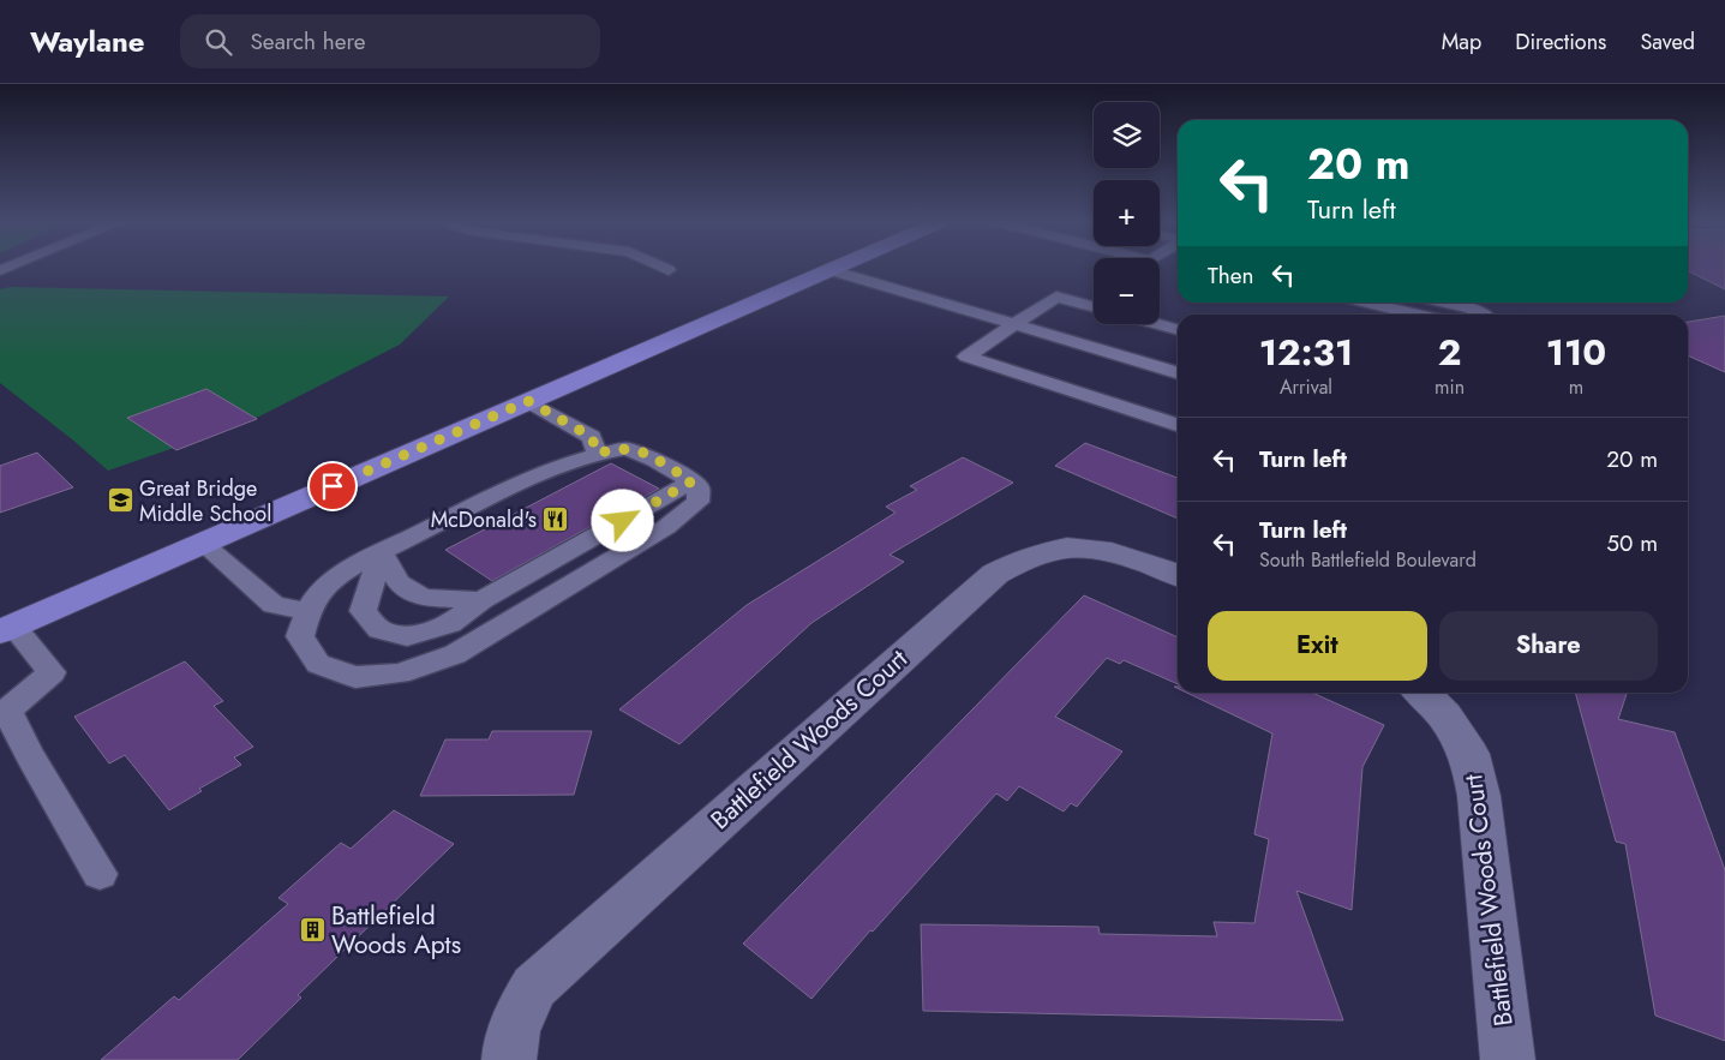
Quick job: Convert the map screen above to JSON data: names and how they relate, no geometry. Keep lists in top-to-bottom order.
{
  "streets": {
    "street": ["Battlefield Woods Court"]
  },
  "places": {
    "school or university": ["Great Bridge Middle School"],
    "restaurant": ["McDonald's"],
    "building": ["Battlefield Woods Apts"]
  },
  "page": {
    "header": "Waylane",
    "search": "Search here",
    "nav": ["Map", "Directions", "Saved"],
    "map_buttons": ["+", "−"],
    "turn": ["20 m", "Turn left"],
    "then": "Then",
    "eta": [
      "12:31",
      "Arrival",
      "2",
      "min",
      "110",
      "m"
    ],
    "list": [
      {
        "name": "Turn left",
        "value": "20 m"
      },
      {
        "name": "Turn left",
        "note": "South Battlefield Boulevard",
        "value": "50 m"
      }
    ],
    "buttons": ["Exit", "Share"]
  }
}
